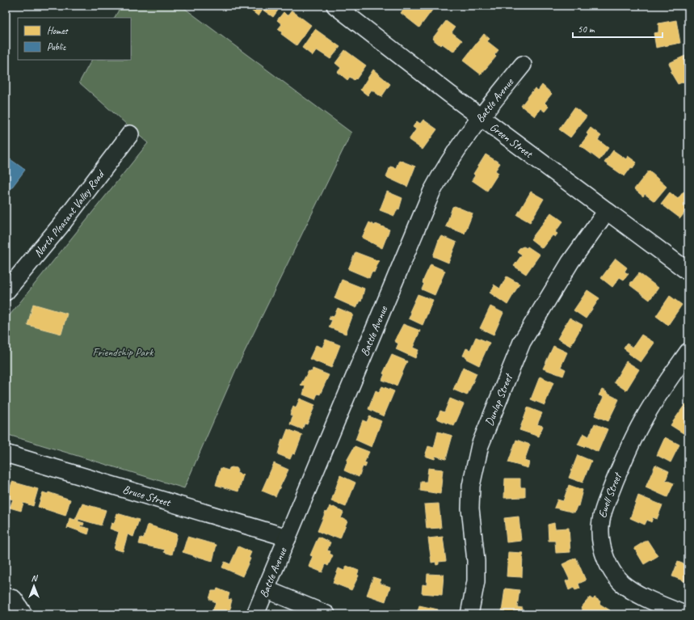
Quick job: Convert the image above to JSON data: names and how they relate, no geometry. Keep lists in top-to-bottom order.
{
  "streets": {
    "street": [
      "Battle Avenue",
      "Green Street",
      "North Pleasant Valley Road",
      "Dunlap Street",
      "Bruce Street",
      "Ewell Street"
    ]
  },
  "crossings": [
    ["Battle Avenue", "Green Street"],
    ["Battle Avenue", "Bruce Street"],
    ["Green Street", "Dunlap Street"]
  ],
  "parks": ["Friendship Park"],
  "legend": ["Homes", "Public"],
  "scale_bar": "50 m",
  "north": "top"
}
